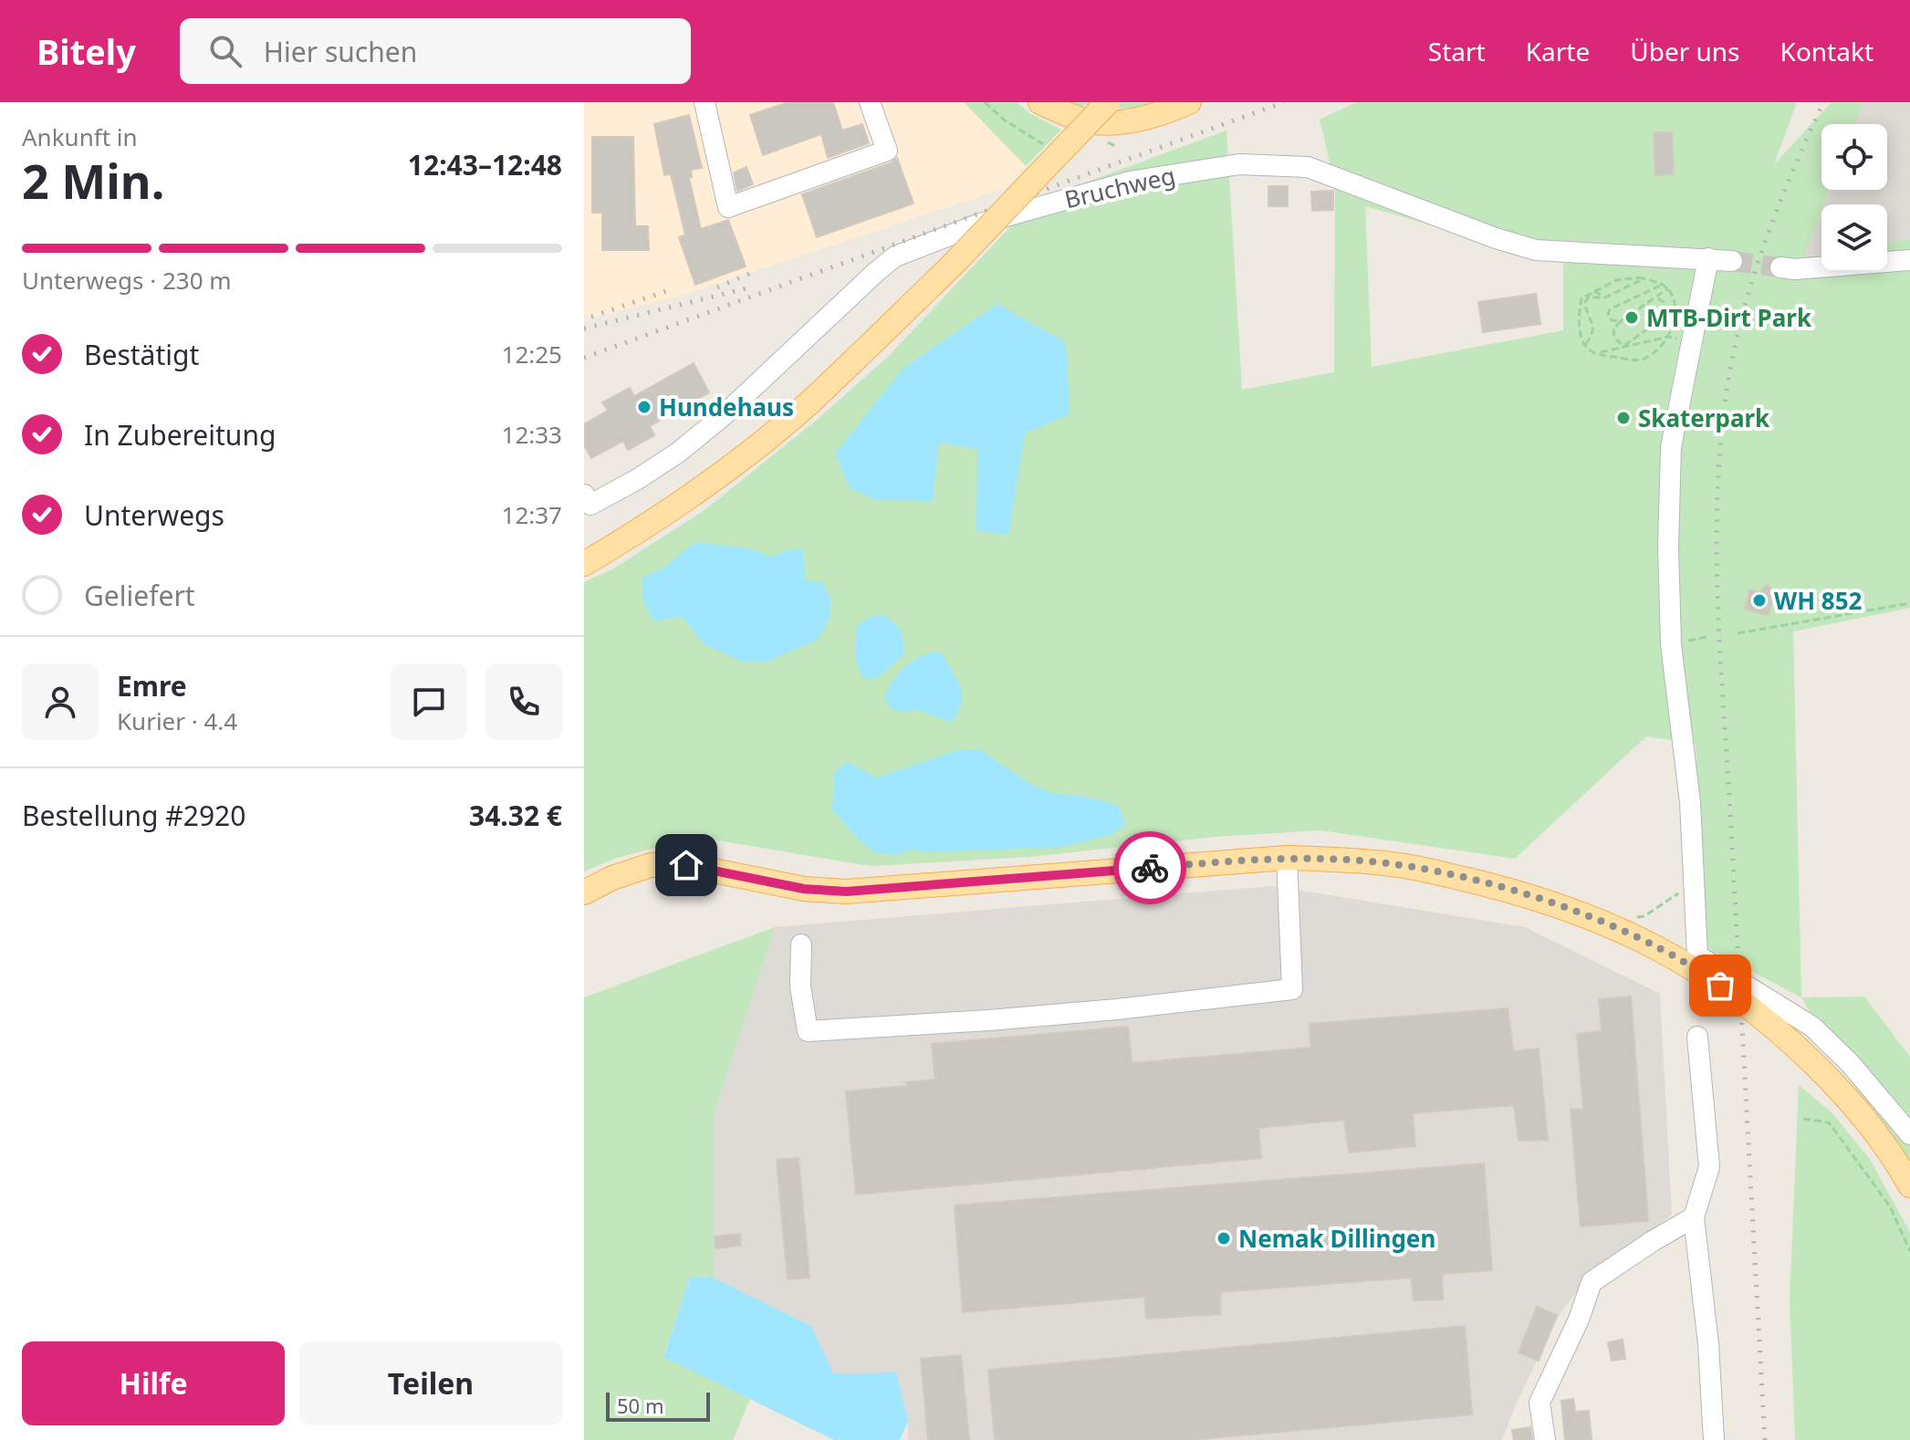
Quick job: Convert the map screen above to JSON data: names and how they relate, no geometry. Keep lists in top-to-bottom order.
{
  "streets": {
    "street": ["Bruchweg"]
  },
  "places": [
    "MTB-Dirt Park",
    "Hundehaus",
    "Skaterpark",
    "WH 852",
    "Nemak Dillingen"
  ],
  "scale_bar": "50 m",
  "page": {
    "header": "Bitely",
    "search": "Hier suchen",
    "nav": [
      "Start",
      "Karte",
      "Über uns",
      "Kontakt"
    ],
    "heading": ["2 Min.", "Ankunft in", "12:43–12:48"],
    "panel": [
      "Emre",
      "Kurier · 4.4",
      "Bestellung #2920",
      "34.32 €"
    ],
    "bar": "Unterwegs · 230 m",
    "list": [
      ["Bestätigt", "12:25"],
      ["In Zubereitung", "12:33"],
      ["Unterwegs", "12:37"],
      "Geliefert"
    ],
    "buttons": ["Hilfe", "Teilen"],
    "scale": "50 m"
  }
}
